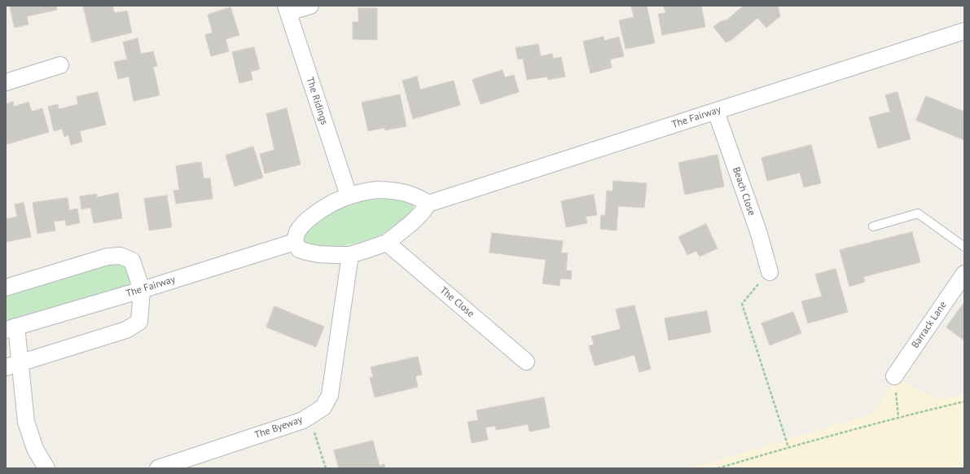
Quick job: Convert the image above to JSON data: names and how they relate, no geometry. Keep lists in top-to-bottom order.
{
  "streets": {
    "street": [
      "The Ridings",
      "The Fairway",
      "Beach Close",
      "The Close",
      "Barrack Lane",
      "The Byeway"
    ]
  },
  "crossings": [
    ["The Fairway", "Beach Close"]
  ]
}
